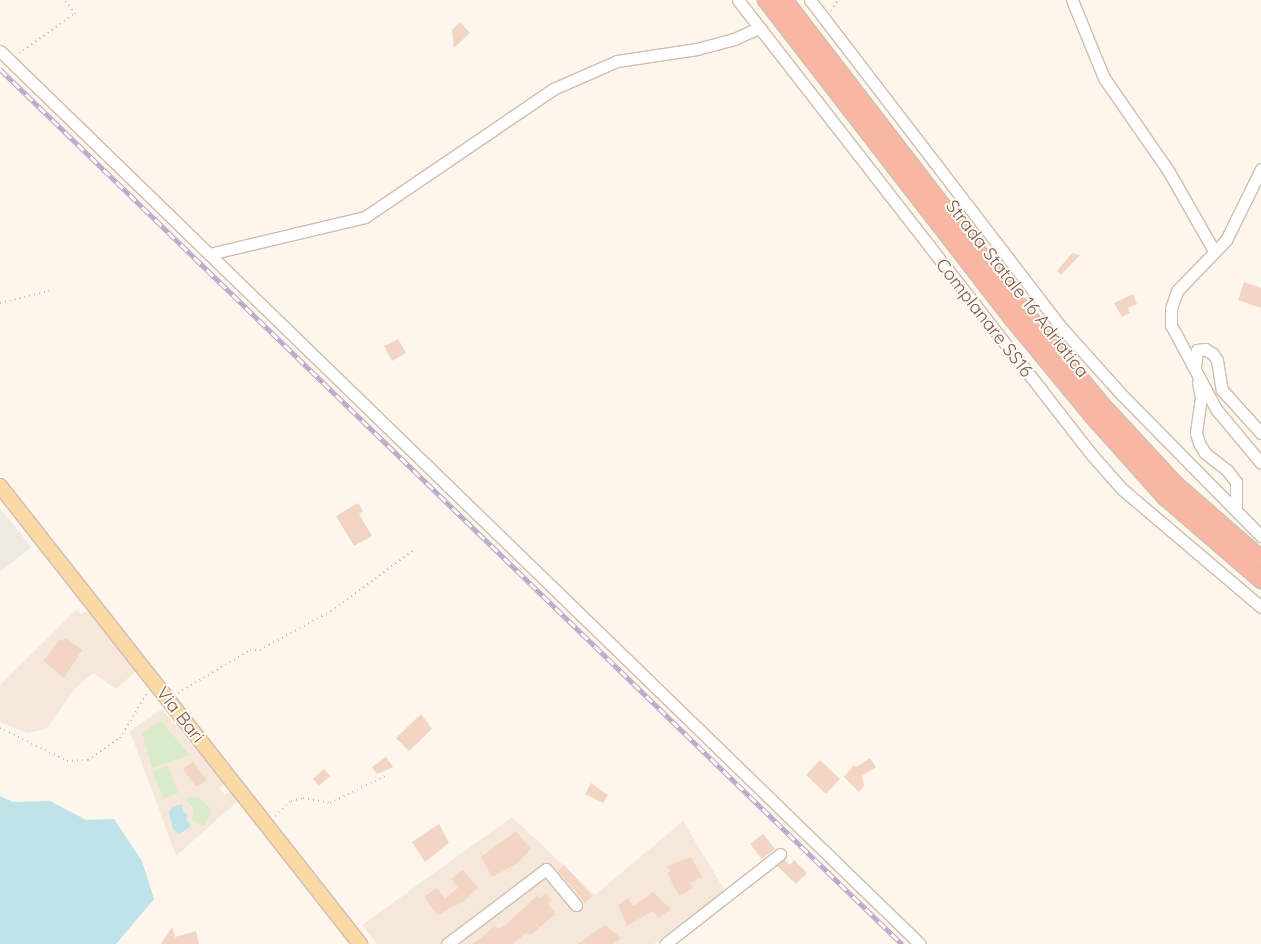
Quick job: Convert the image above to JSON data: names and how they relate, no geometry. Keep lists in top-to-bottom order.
{
  "streets": {
    "highway": ["Strada Statale 16 Adriatica"],
    "main road": ["Via Bari"],
    "street": ["Complanare SS16"]
  }
}
